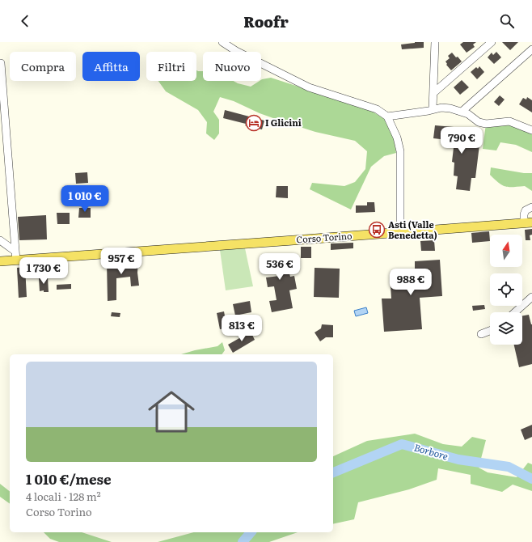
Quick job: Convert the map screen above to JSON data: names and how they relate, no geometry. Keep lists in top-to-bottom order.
{
  "streets": {
    "main road": ["Corso Torino"]
  },
  "water": ["Borbore"],
  "places": {
    "hotel": ["I Glicini"],
    "bus stop": ["Asti (Valle Benedetta)"]
  },
  "north": "top",
  "page": {
    "header": "Roofr",
    "chip": [
      "Compra",
      "Affitta",
      "Filtri",
      "Nuovo"
    ],
    "price": [
      "790 €",
      "1 010 €",
      "957 €",
      "536 €",
      "1 730 €",
      "988 €",
      "813 €"
    ],
    "list": [
      {
        "name": "1 010 €/mese",
        "note": "4 locali · 128 m² · Corso Torino"
      }
    ]
  }
}
